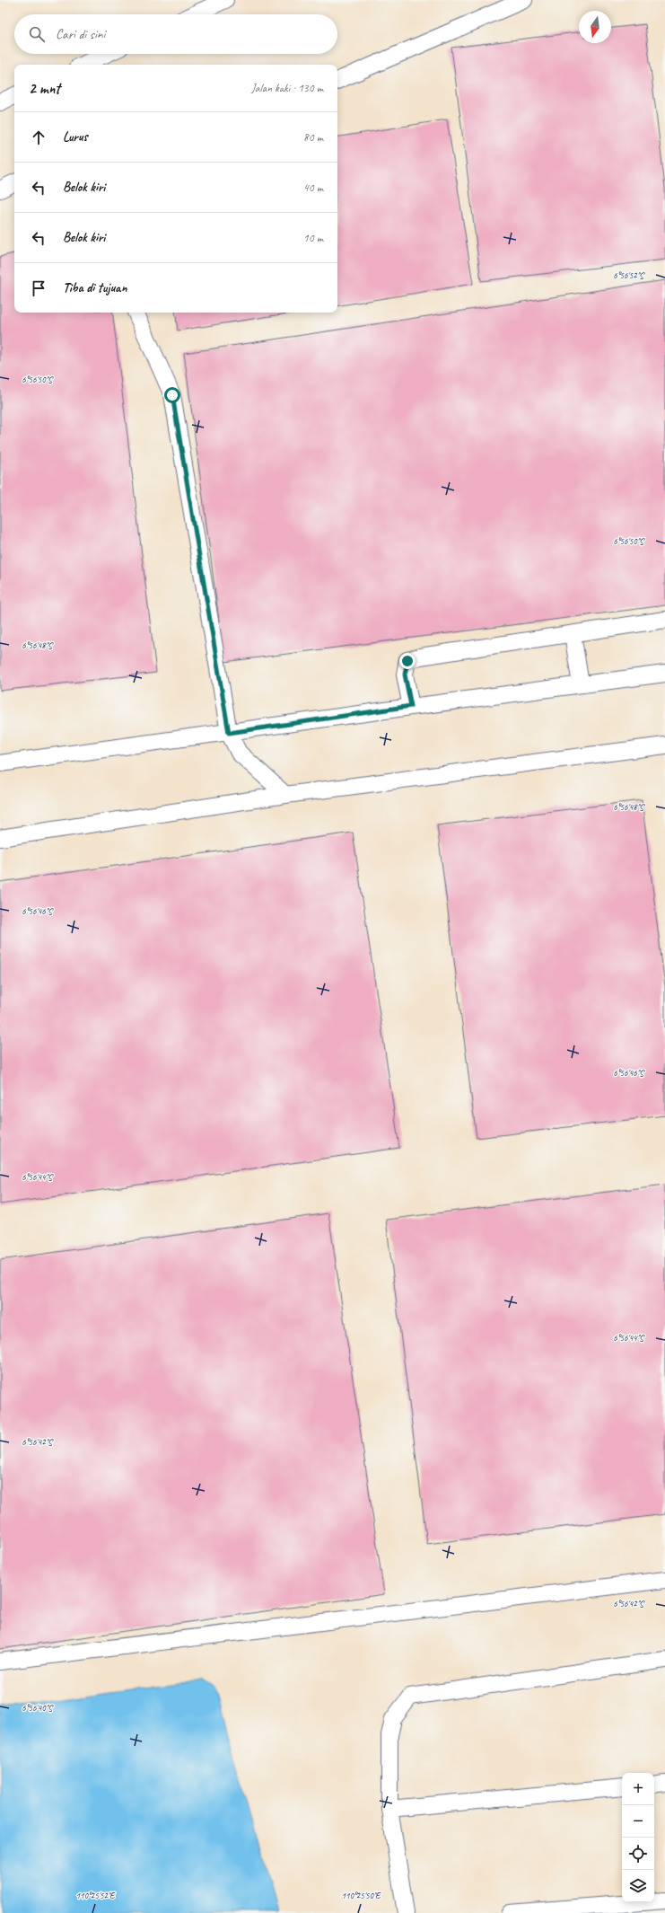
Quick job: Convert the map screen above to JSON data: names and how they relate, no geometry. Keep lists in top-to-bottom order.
{
  "north": "bottom",
  "page": {
    "search": "Cari di sini",
    "heading": ["2 mnt", "Jalan kaki · 130 m"],
    "list": [
      ["Lurus", "80 m"],
      ["Belok kiri", "40 m"],
      ["Belok kiri", "10 m"],
      "Tiba di tujuan"
    ],
    "map_buttons": ["+", "−"]
  },
  "coordinates": [
    "6°56'52\"S",
    "6°56'50\"S",
    "6°56'48\"S",
    "6°56'46\"S",
    "6°56'44\"S",
    "6°56'42\"S",
    "6°56'40\"S",
    "110°25'52\"E",
    "110°25'50\"E"
  ]
}
